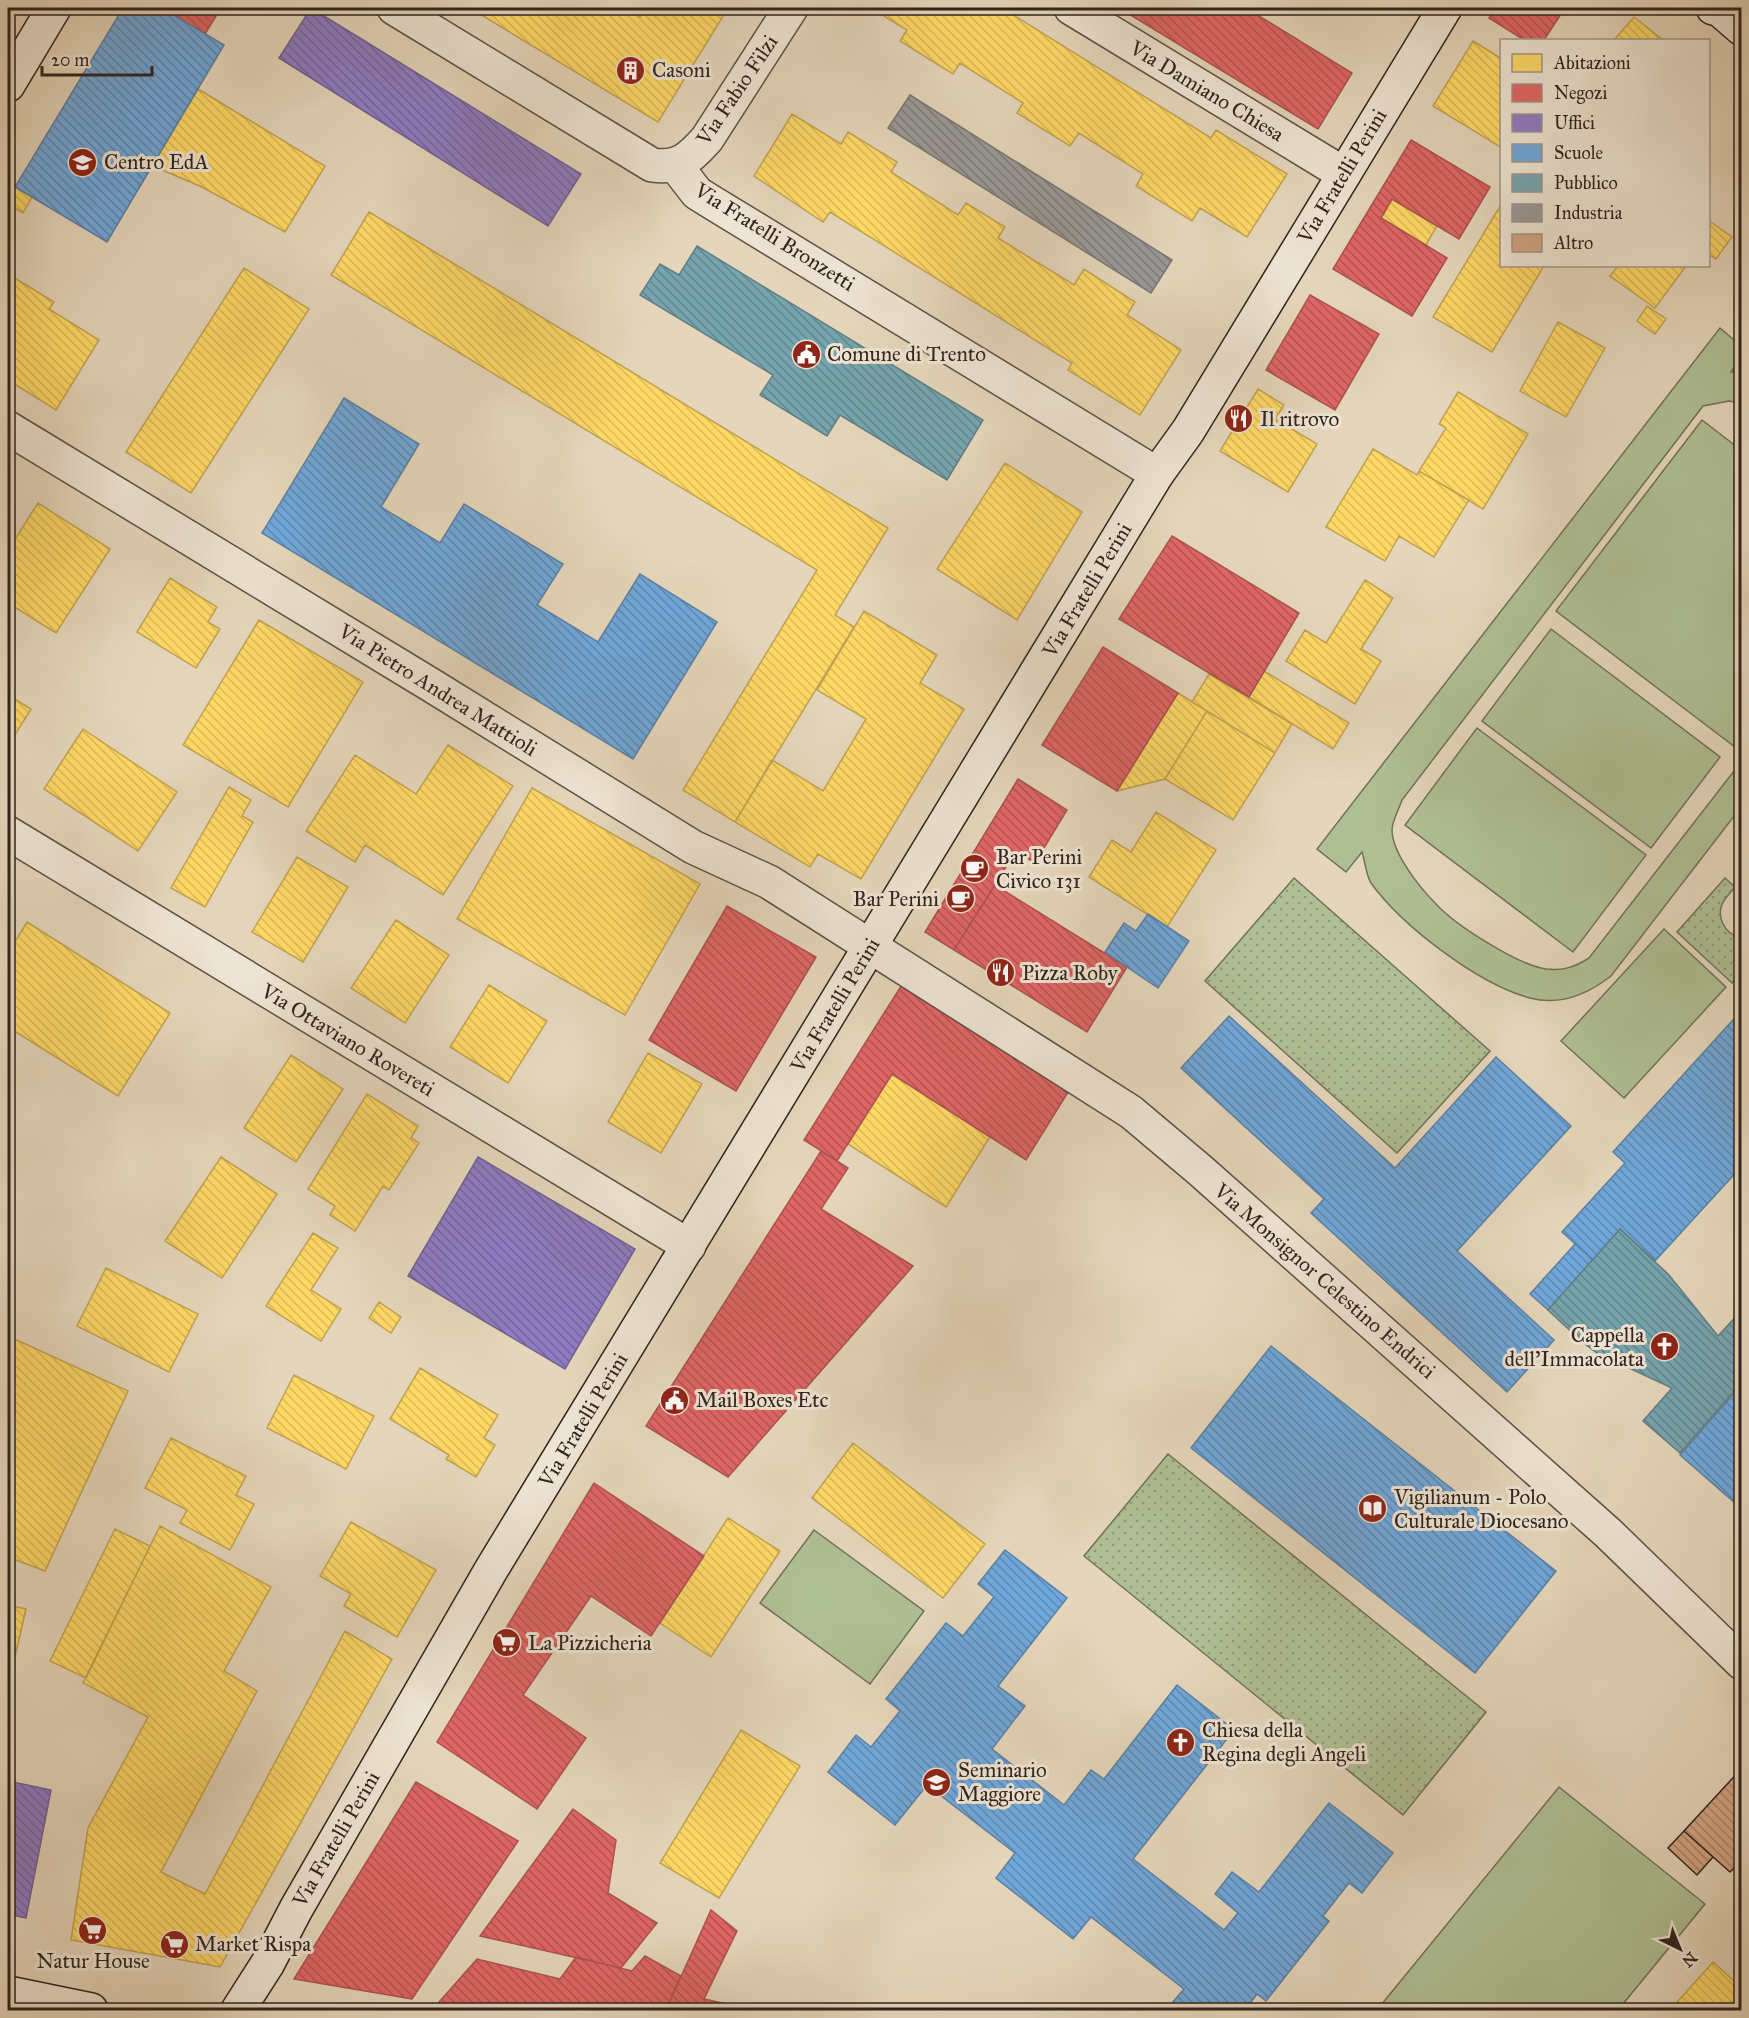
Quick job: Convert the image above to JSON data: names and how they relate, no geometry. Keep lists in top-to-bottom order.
{
  "streets": {
    "street": [
      "Via Fabio Filzi",
      "Via Damiano Chiesa",
      "Via Fratelli Perini",
      "Via Fratelli Bronzetti",
      "Via Pietro Andrea Mattioli",
      "Via Ottaviano Rovereti",
      "Via Monsignor Celestino Endrici"
    ]
  },
  "crossings": [
    ["Via Fabio Filzi", "Via Fratelli Bronzetti"],
    ["Via Damiano Chiesa", "Via Fratelli Perini"],
    ["Via Fratelli Perini", "Via Fratelli Bronzetti"],
    ["Via Fratelli Perini", "Via Pietro Andrea Mattioli"],
    ["Via Fratelli Perini", "Via Ottaviano Rovereti"],
    ["Via Fratelli Perini", "Via Monsignor Celestino Endrici"],
    ["Via Pietro Andrea Mattioli", "Via Monsignor Celestino Endrici"]
  ],
  "places": {
    "building": ["Casoni"],
    "school or university": ["Centro EdA", "Seminario Maggiore"],
    "public building": ["Comune di Trento", "Mail Boxes Etc"],
    "restaurant": ["Il ritrovo", "Pizza Roby"],
    "cafe": ["Bar Perini Civico 131", "Bar Perini"],
    "church": ["Cappella dell'Immacolata", "Chiesa della Regina degli Angeli"],
    "library": ["Vigilianum - Polo Culturale Diocesano"],
    "supermarket": ["La Pizzicheria", "Natur House", "Market Rispa"]
  },
  "legend": [
    "Abitazioni",
    "Negozi",
    "Uffici",
    "Scuole",
    "Pubblico",
    "Industria",
    "Altro"
  ],
  "scale_bar": "20 m",
  "north": "bottom right"
}
